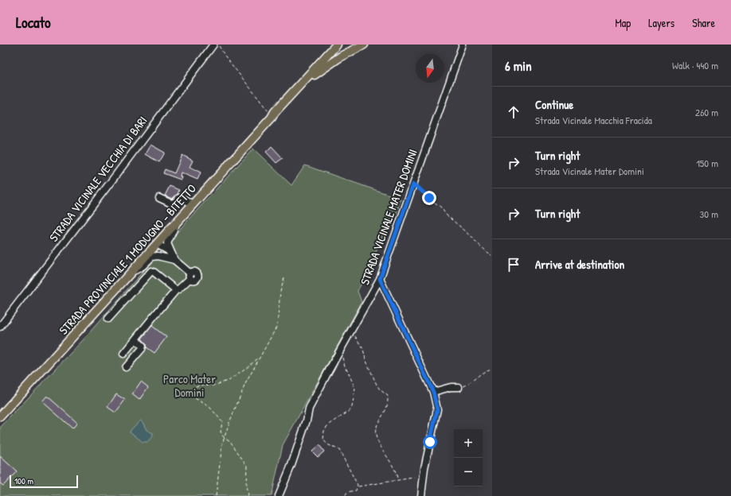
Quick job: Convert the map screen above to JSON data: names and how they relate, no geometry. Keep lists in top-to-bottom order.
{
  "streets": {
    "main road": ["STRADA PROVINCIALE 1 MODUGNO - BITETTO"],
    "street": ["STRADA VICINALE VECCHIA DI BARI", "STRADA VICINALE MATER DOMINI"]
  },
  "parks": ["Parco Mater Domini"],
  "scale_bar": "100 m",
  "north": "bottom",
  "page": {
    "header": "Locato",
    "nav": ["Map", "Layers", "Share"],
    "heading": ["6 min", "Walk · 440 m"],
    "list": [
      ["Continue", "Strada Vicinale Macchia Fracida", "260 m"],
      ["Turn right", "Strada Vicinale Mater Domini", "150 m"],
      ["Turn right", "30 m"],
      "Arrive at destination"
    ],
    "map_buttons": ["+", "−"],
    "scale": "100 m"
  }
}
